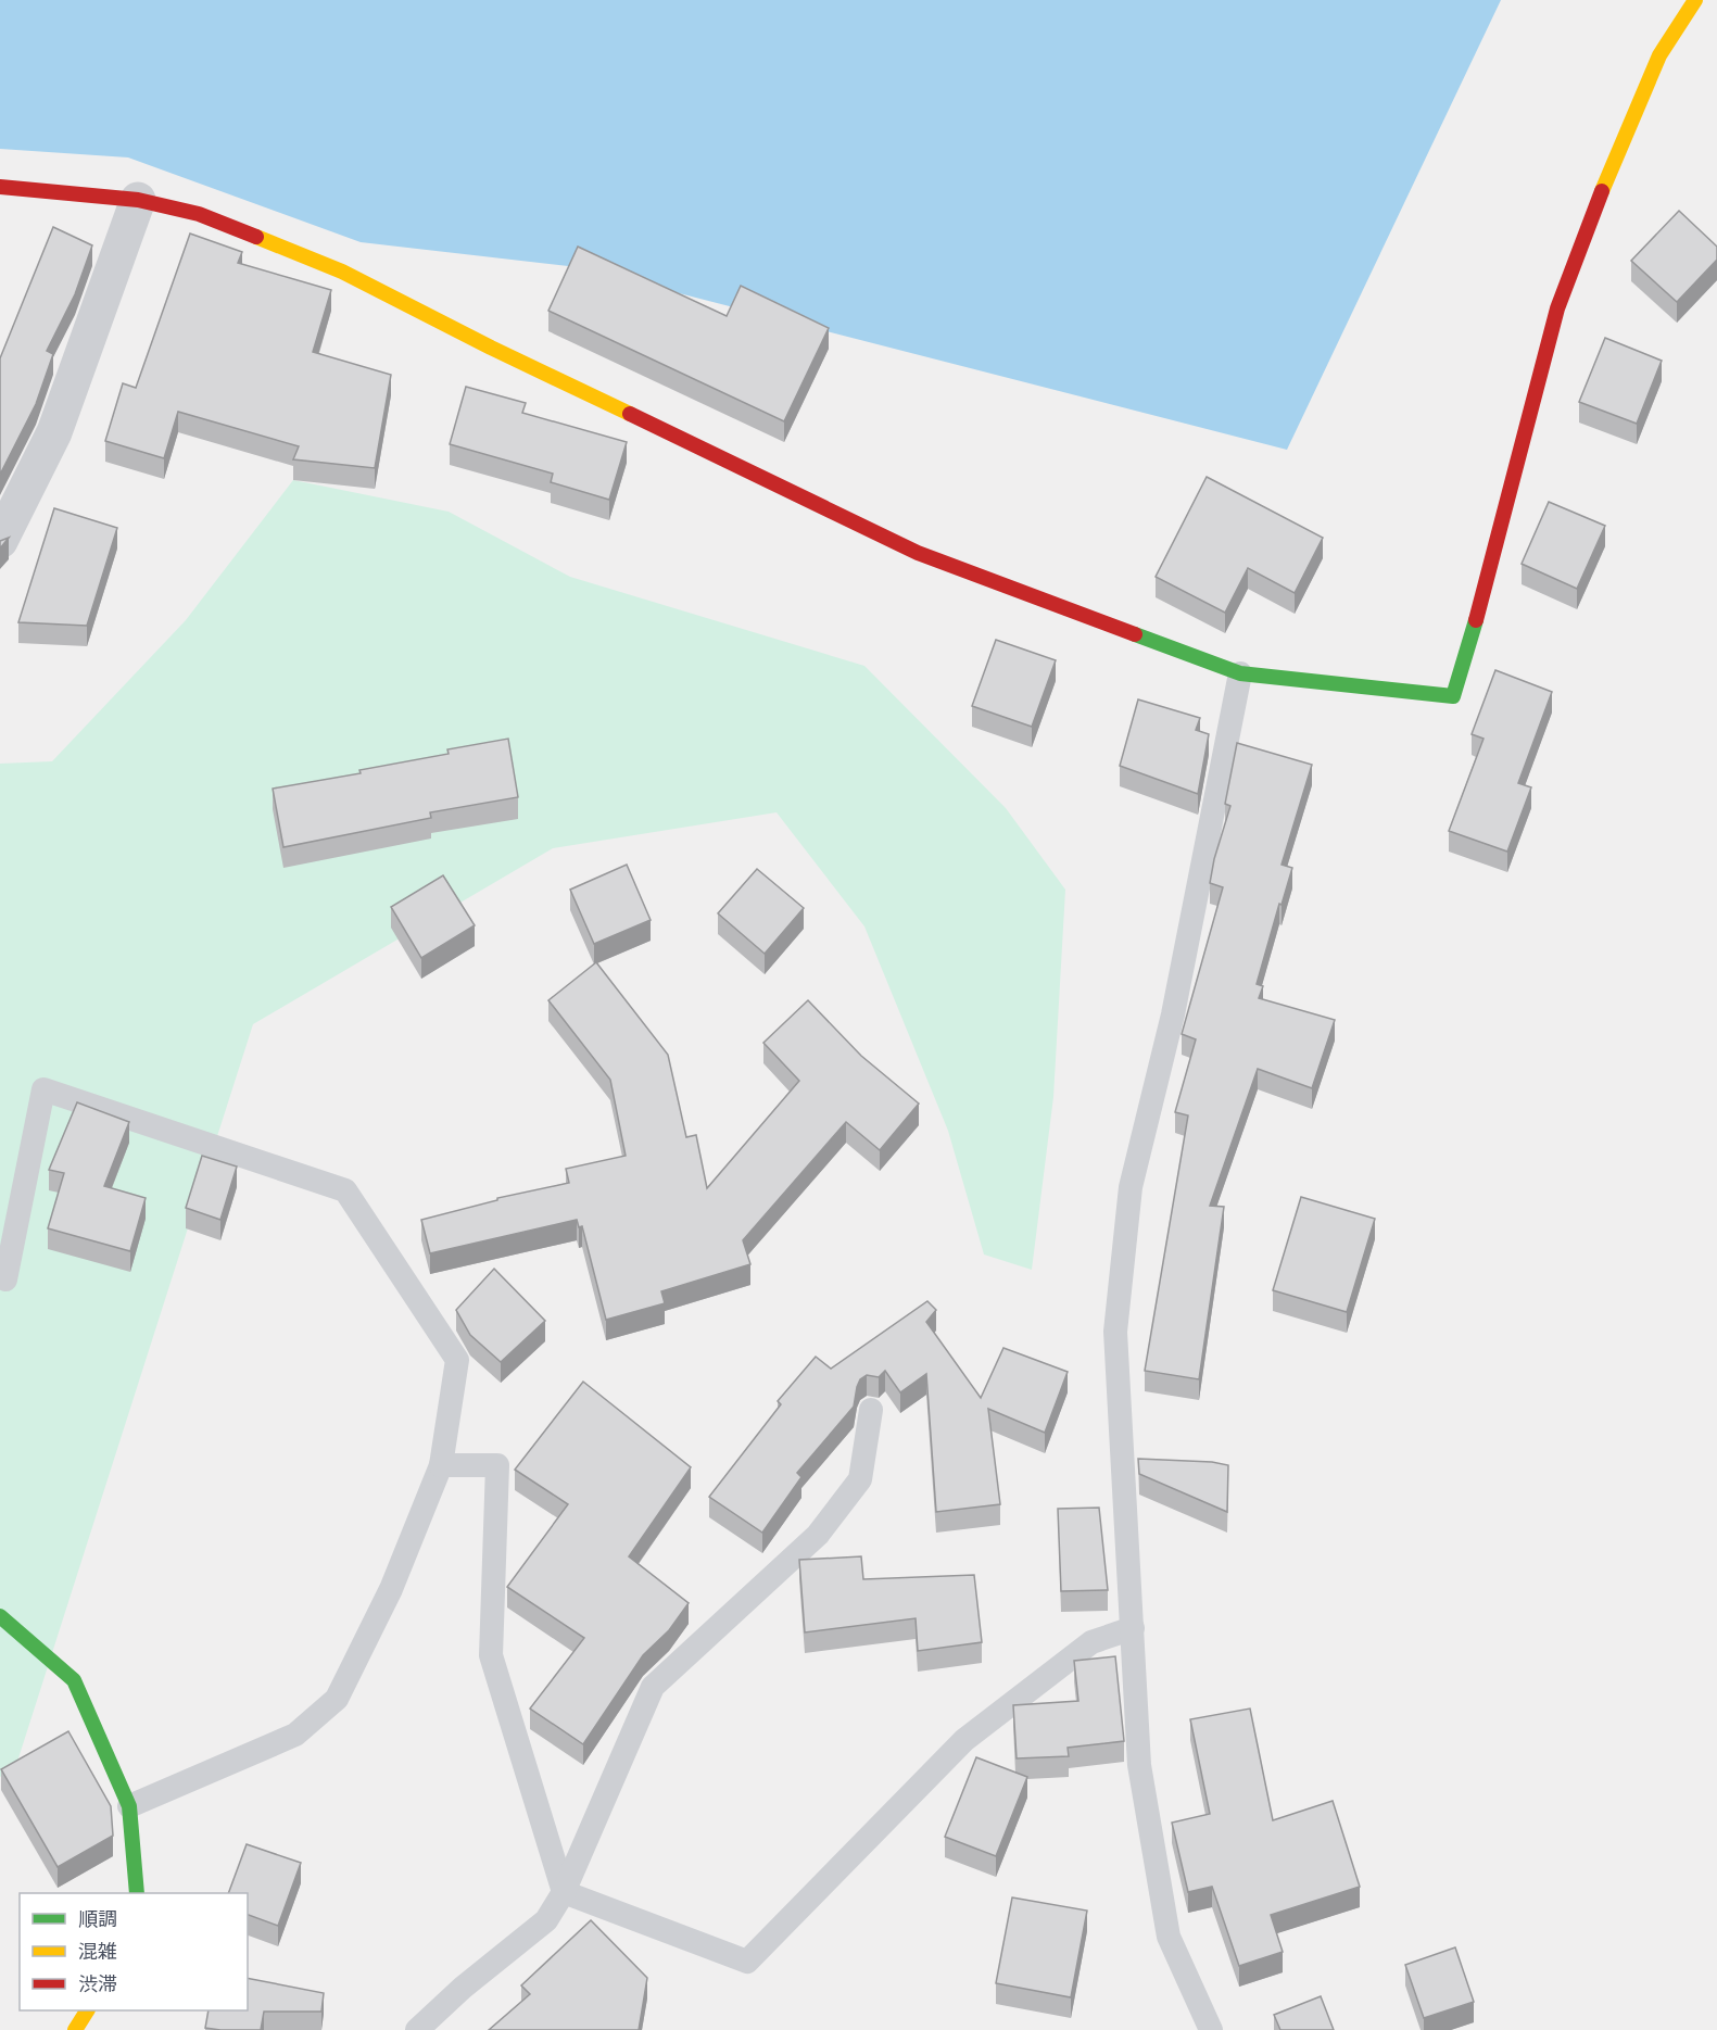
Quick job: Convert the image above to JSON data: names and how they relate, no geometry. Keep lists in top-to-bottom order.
{
  "legend": ["順調", "混雑", "渋滞"]
}
